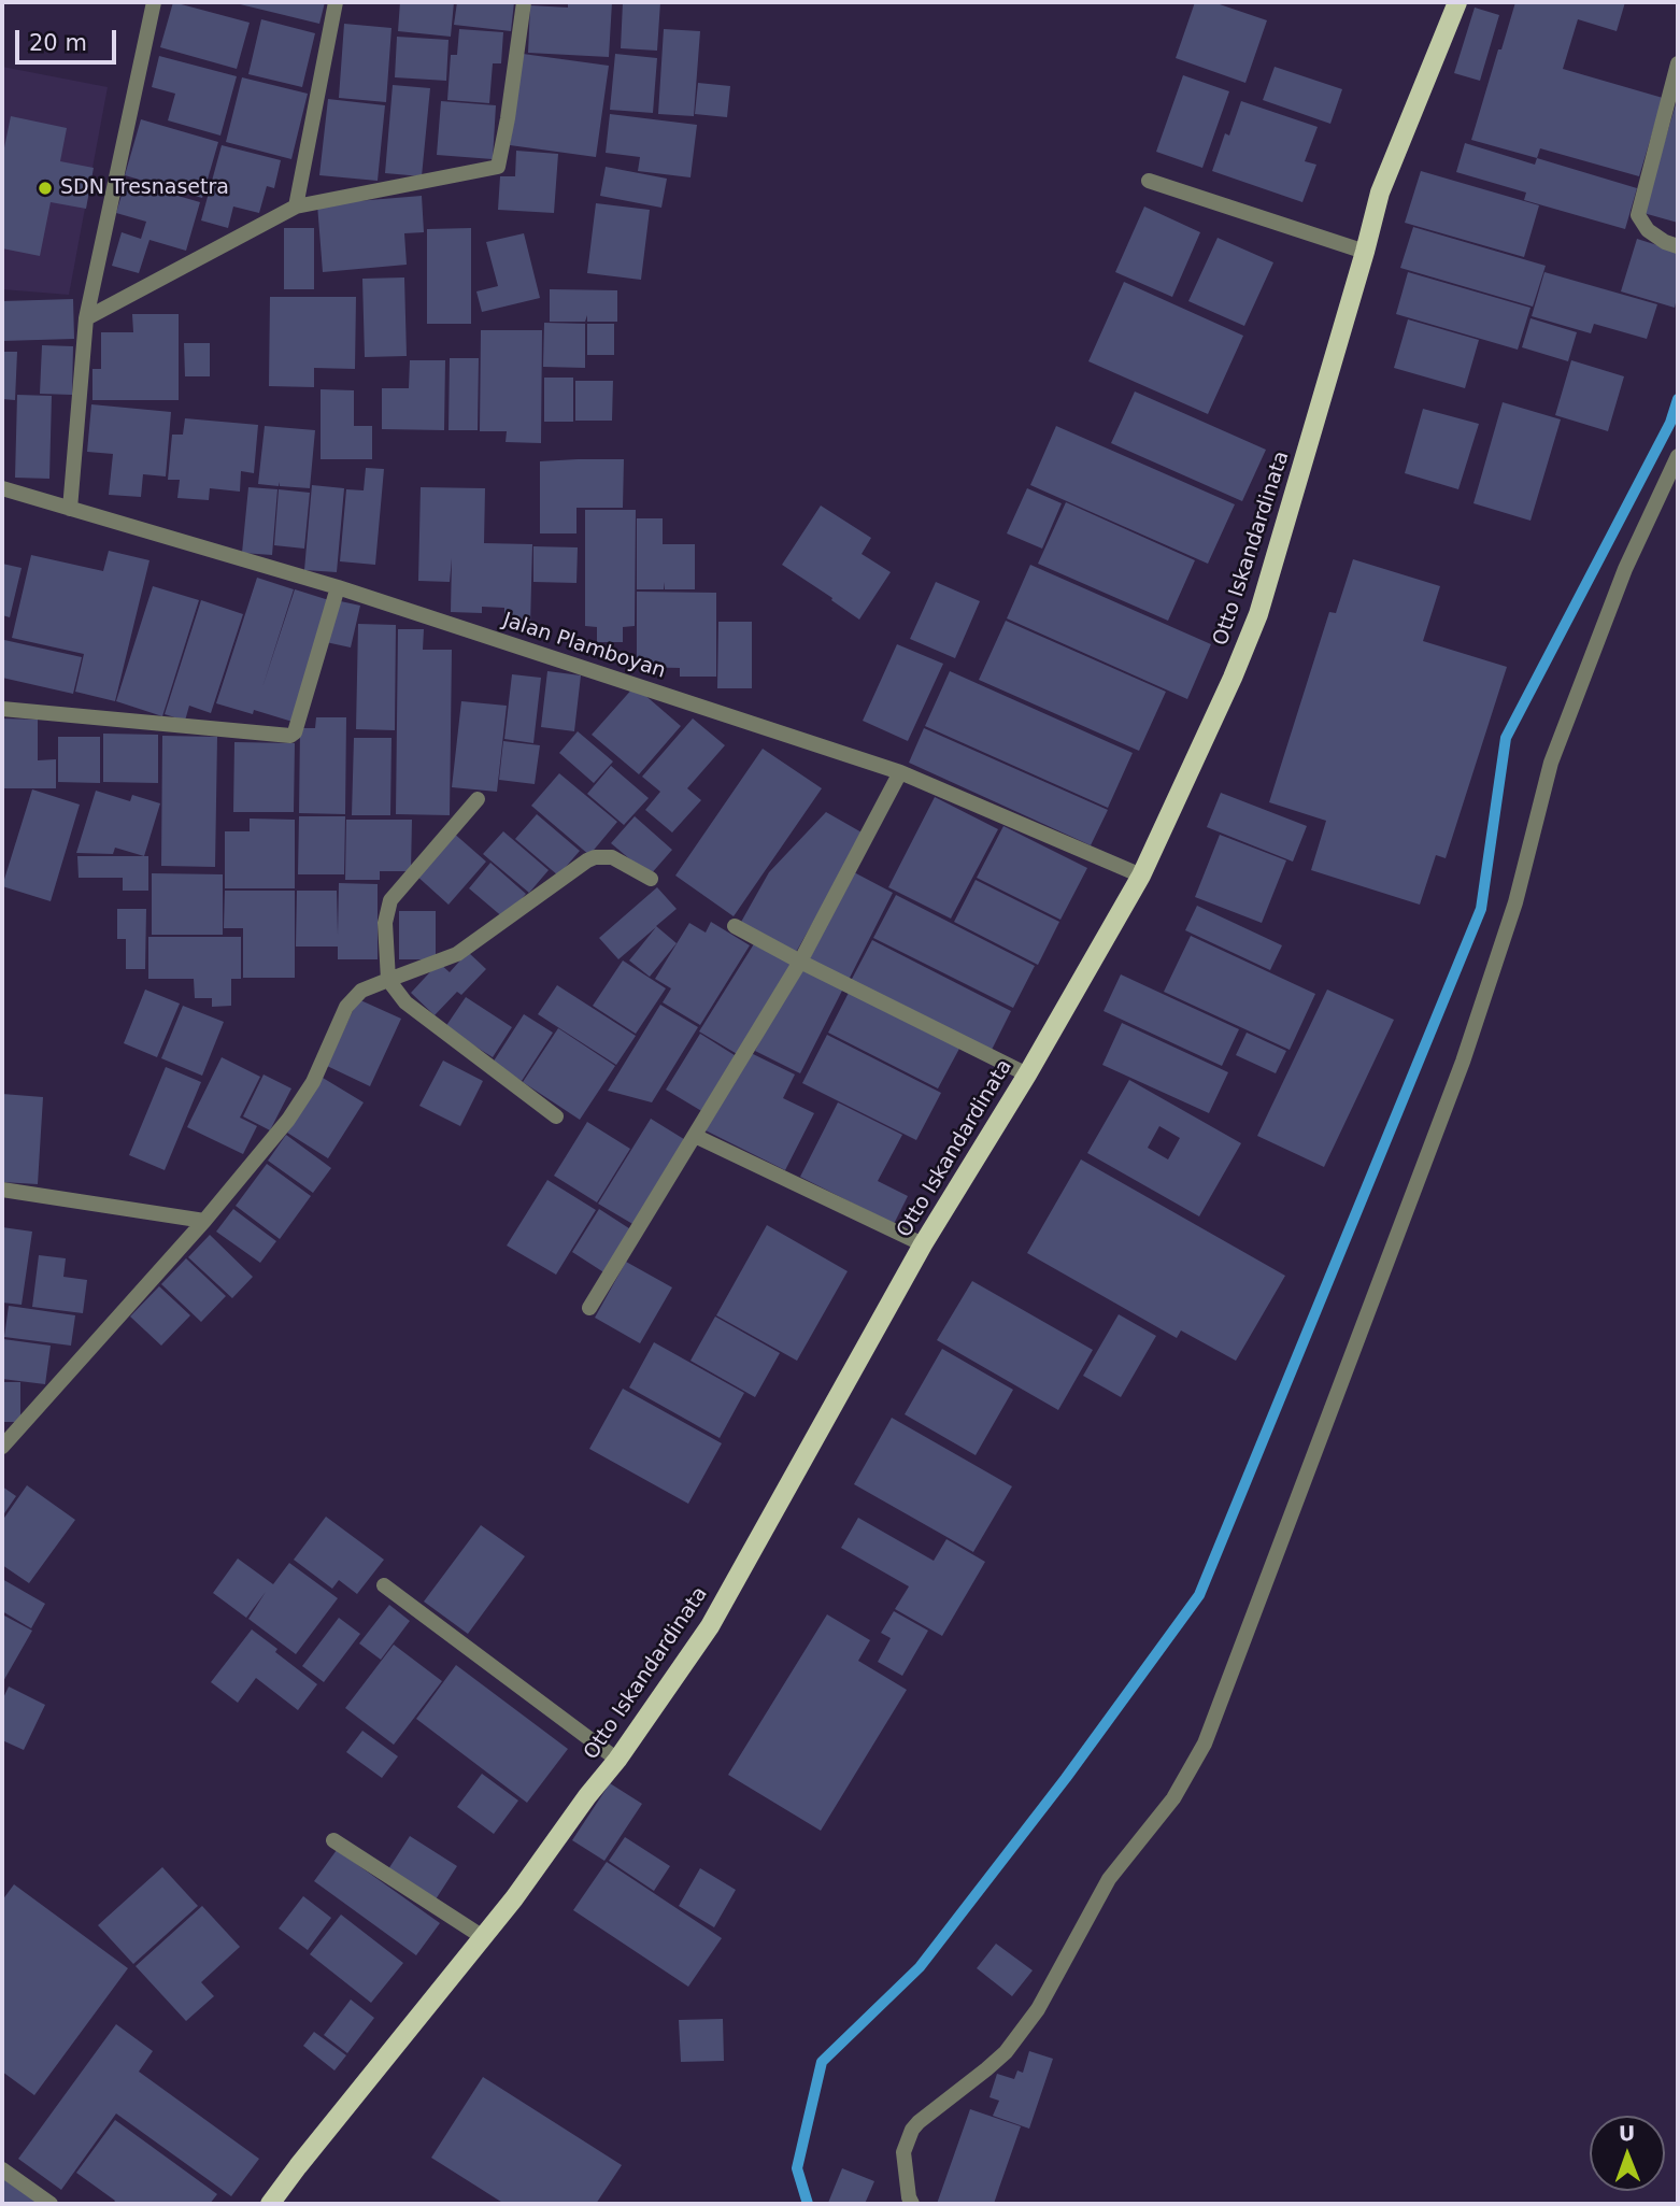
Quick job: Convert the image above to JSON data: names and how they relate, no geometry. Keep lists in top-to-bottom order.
{
  "streets": {
    "main road": ["Otto Iskandardinata"],
    "street": ["Jalan Plamboyan"]
  },
  "crossings": [
    ["Otto Iskandardinata", "Jalan Plamboyan"]
  ],
  "places": ["SDN Tresnasetra"],
  "scale_bar": "20 m",
  "north": "top"
}
